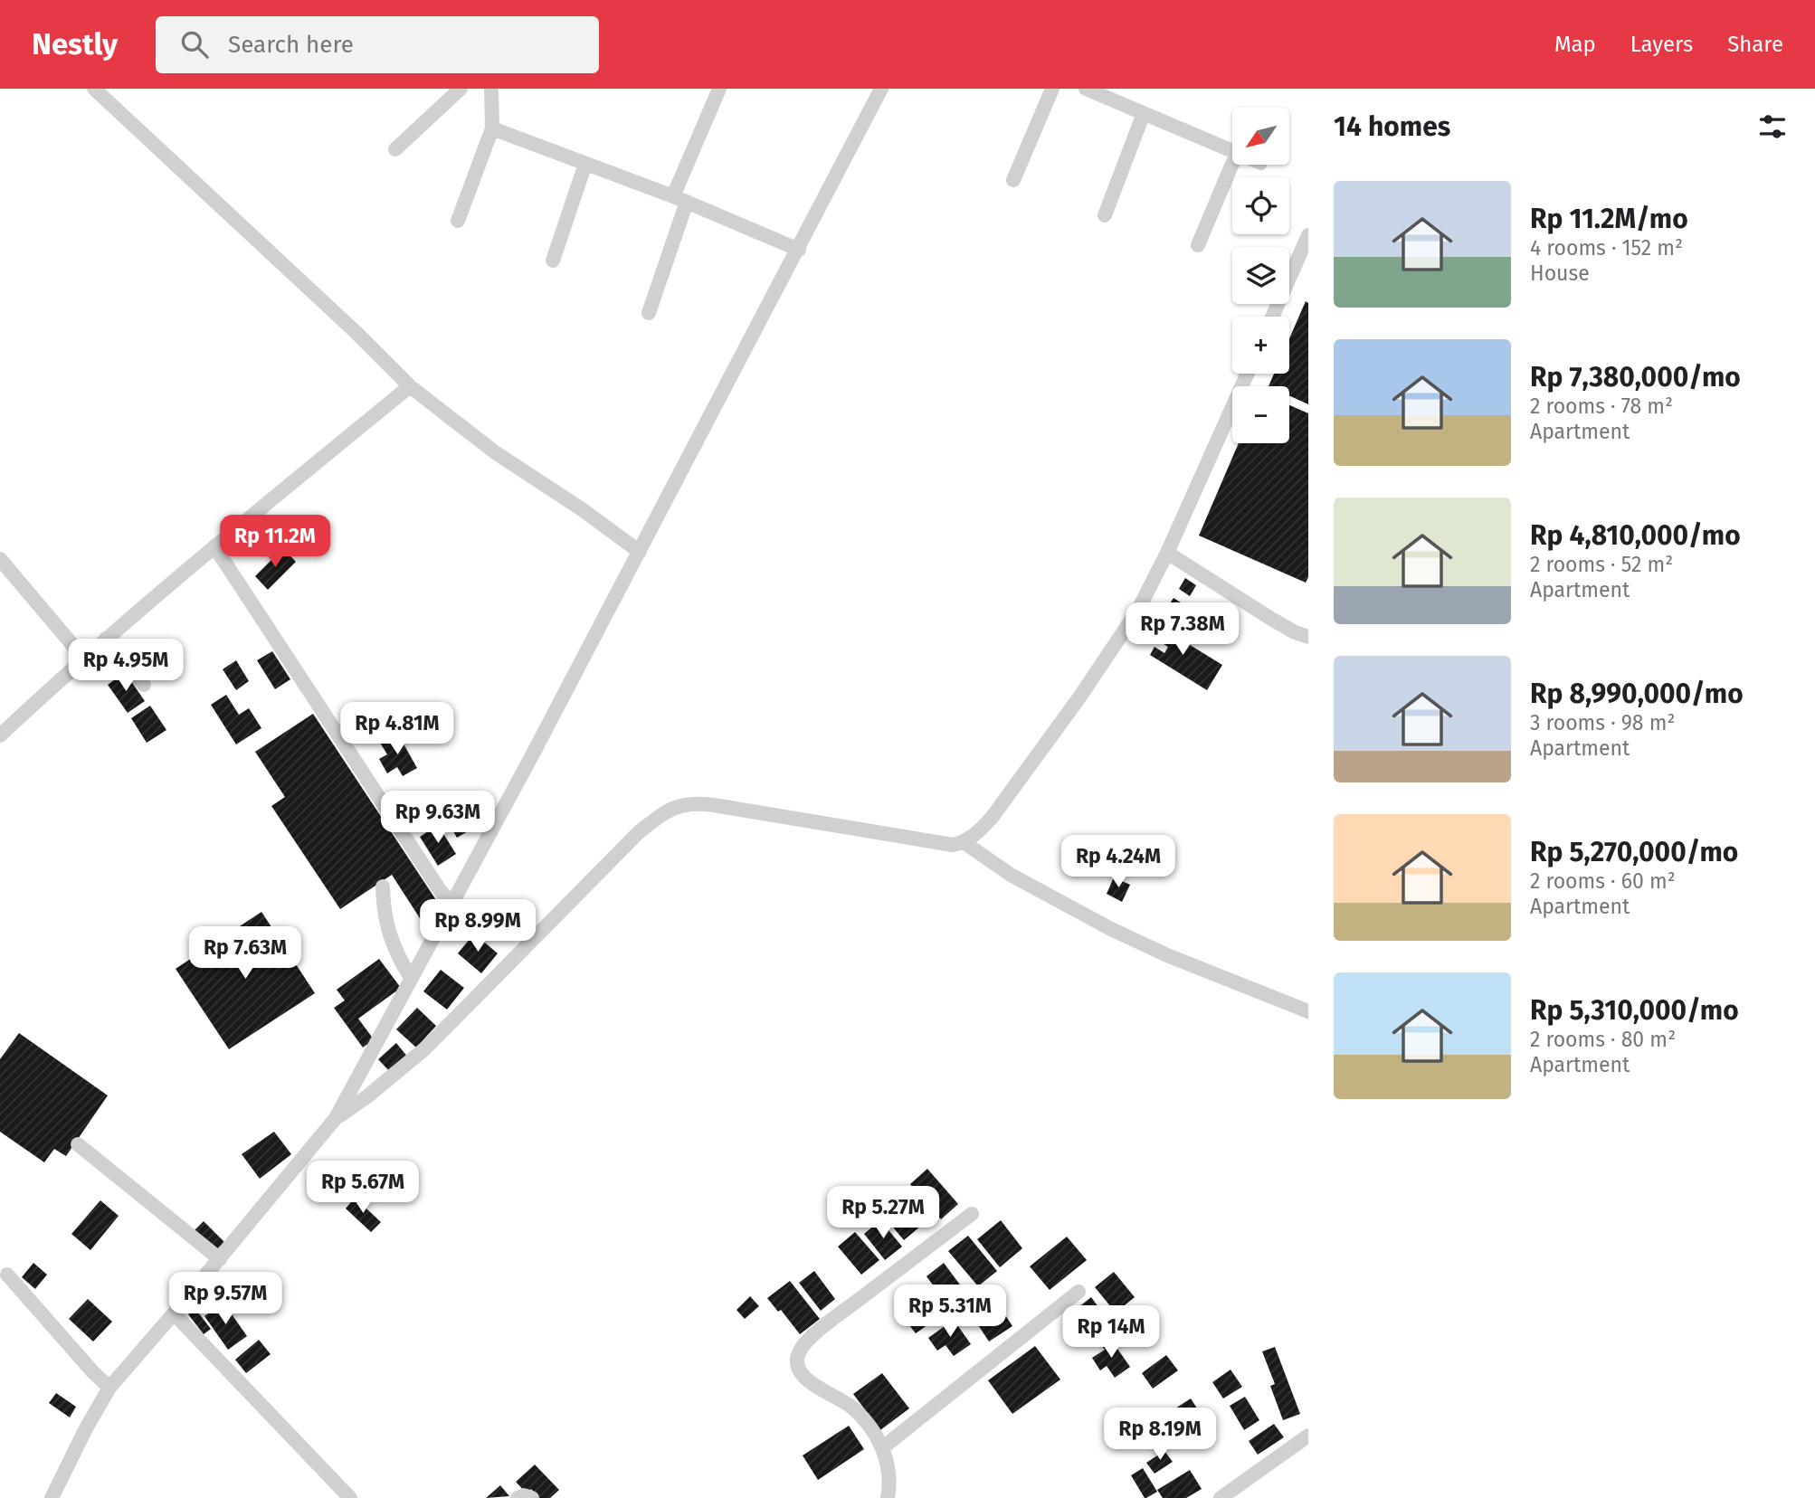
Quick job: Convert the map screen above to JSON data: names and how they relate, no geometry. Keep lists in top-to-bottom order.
{
  "north": "bottom left",
  "page": {
    "header": "Nestly",
    "search": "Search here",
    "nav": ["Map", "Layers", "Share"],
    "heading": "14 homes",
    "map_buttons": ["+", "−"],
    "list": [
      {
        "name": "Rp 11.2M/mo",
        "note": "4 rooms · 152 m² · House"
      },
      {
        "name": "Rp 7,380,000/mo",
        "note": "2 rooms · 78 m² · Apartment"
      },
      {
        "name": "Rp 4,810,000/mo",
        "note": "2 rooms · 52 m² · Apartment"
      },
      {
        "name": "Rp 8,990,000/mo",
        "note": "3 rooms · 98 m² · Apartment"
      },
      {
        "name": "Rp 5,270,000/mo",
        "note": "2 rooms · 60 m² · Apartment"
      },
      {
        "name": "Rp 5,310,000/mo",
        "note": "2 rooms · 80 m² · Apartment"
      }
    ],
    "price": [
      "Rp 11.2M",
      "Rp 7.38M",
      "Rp 4.95M",
      "Rp 4.81M",
      "Rp 9.63M",
      "Rp 4.24M",
      "Rp 8.99M",
      "Rp 7.63M",
      "Rp 5.67M",
      "Rp 5.27M",
      "Rp 9.57M",
      "Rp 5.31M",
      "Rp 14M",
      "Rp 8.19M"
    ]
  }
}
